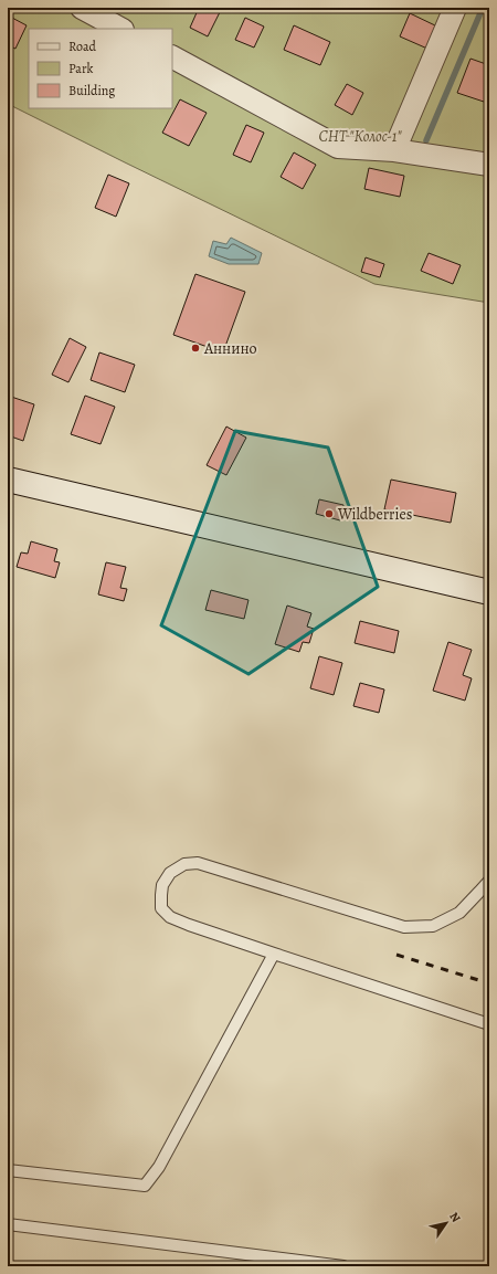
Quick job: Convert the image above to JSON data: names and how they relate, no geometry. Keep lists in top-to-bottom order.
{
  "parks": ["СНТ \"Колос-1\""],
  "places": ["Аннино", "Wildberries"],
  "legend": ["Road", "Park", "Building"],
  "north": "top right"
}
